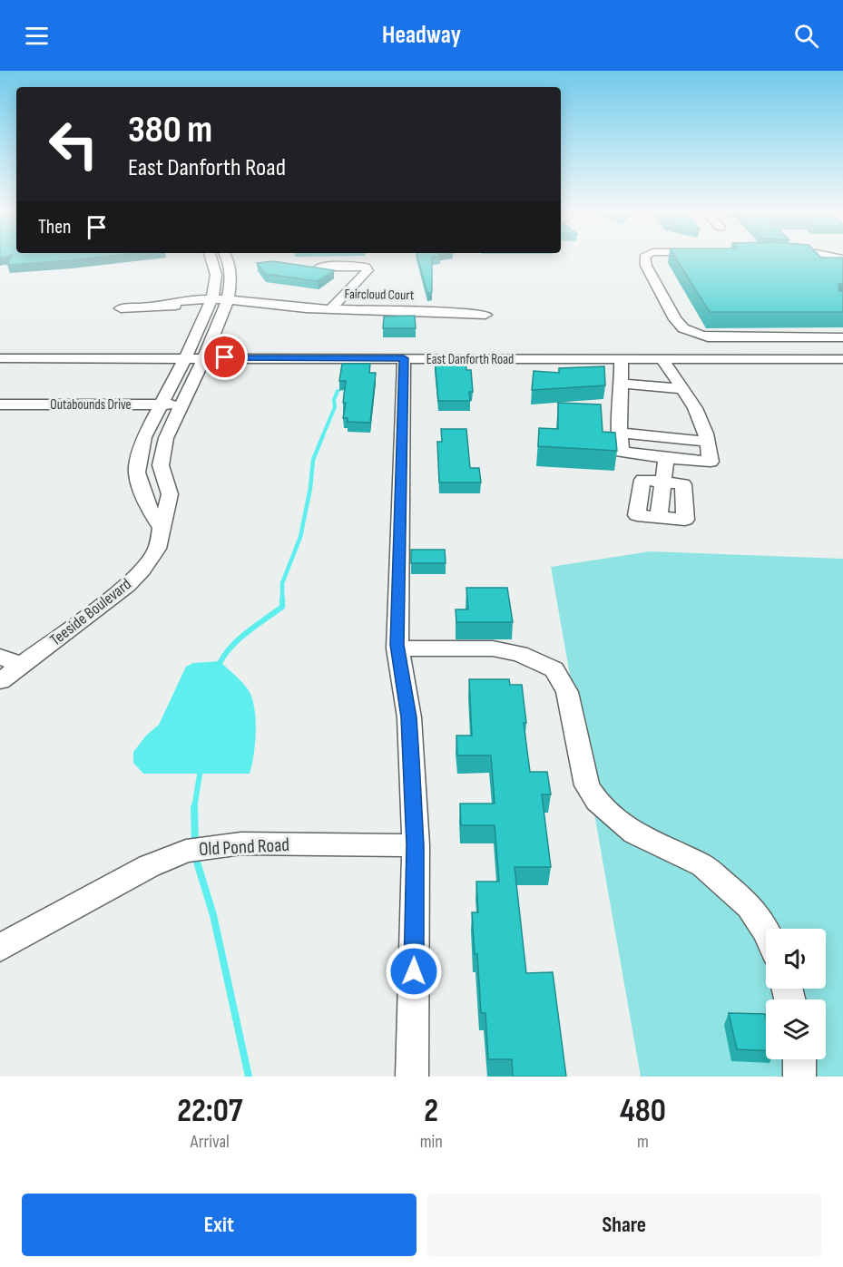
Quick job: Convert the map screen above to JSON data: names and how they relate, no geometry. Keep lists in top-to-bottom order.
{
  "streets": {
    "street": [
      "Faircloud Court",
      "East Danforth Road",
      "Outabounds Drive",
      "Teeside Boulevard",
      "Old Pond Road"
    ]
  },
  "crossings": [
    ["Faircloud Court", "Teeside Boulevard"],
    ["East Danforth Road", "Teeside Boulevard"],
    ["Outabounds Drive", "Teeside Boulevard"]
  ],
  "page": {
    "header": "Headway",
    "turn": ["380 m", "East Danforth Road"],
    "then": "Then",
    "eta": [
      "22:07",
      "Arrival",
      "2",
      "min",
      "480",
      "m"
    ],
    "buttons": ["Exit", "Share"]
  }
}
